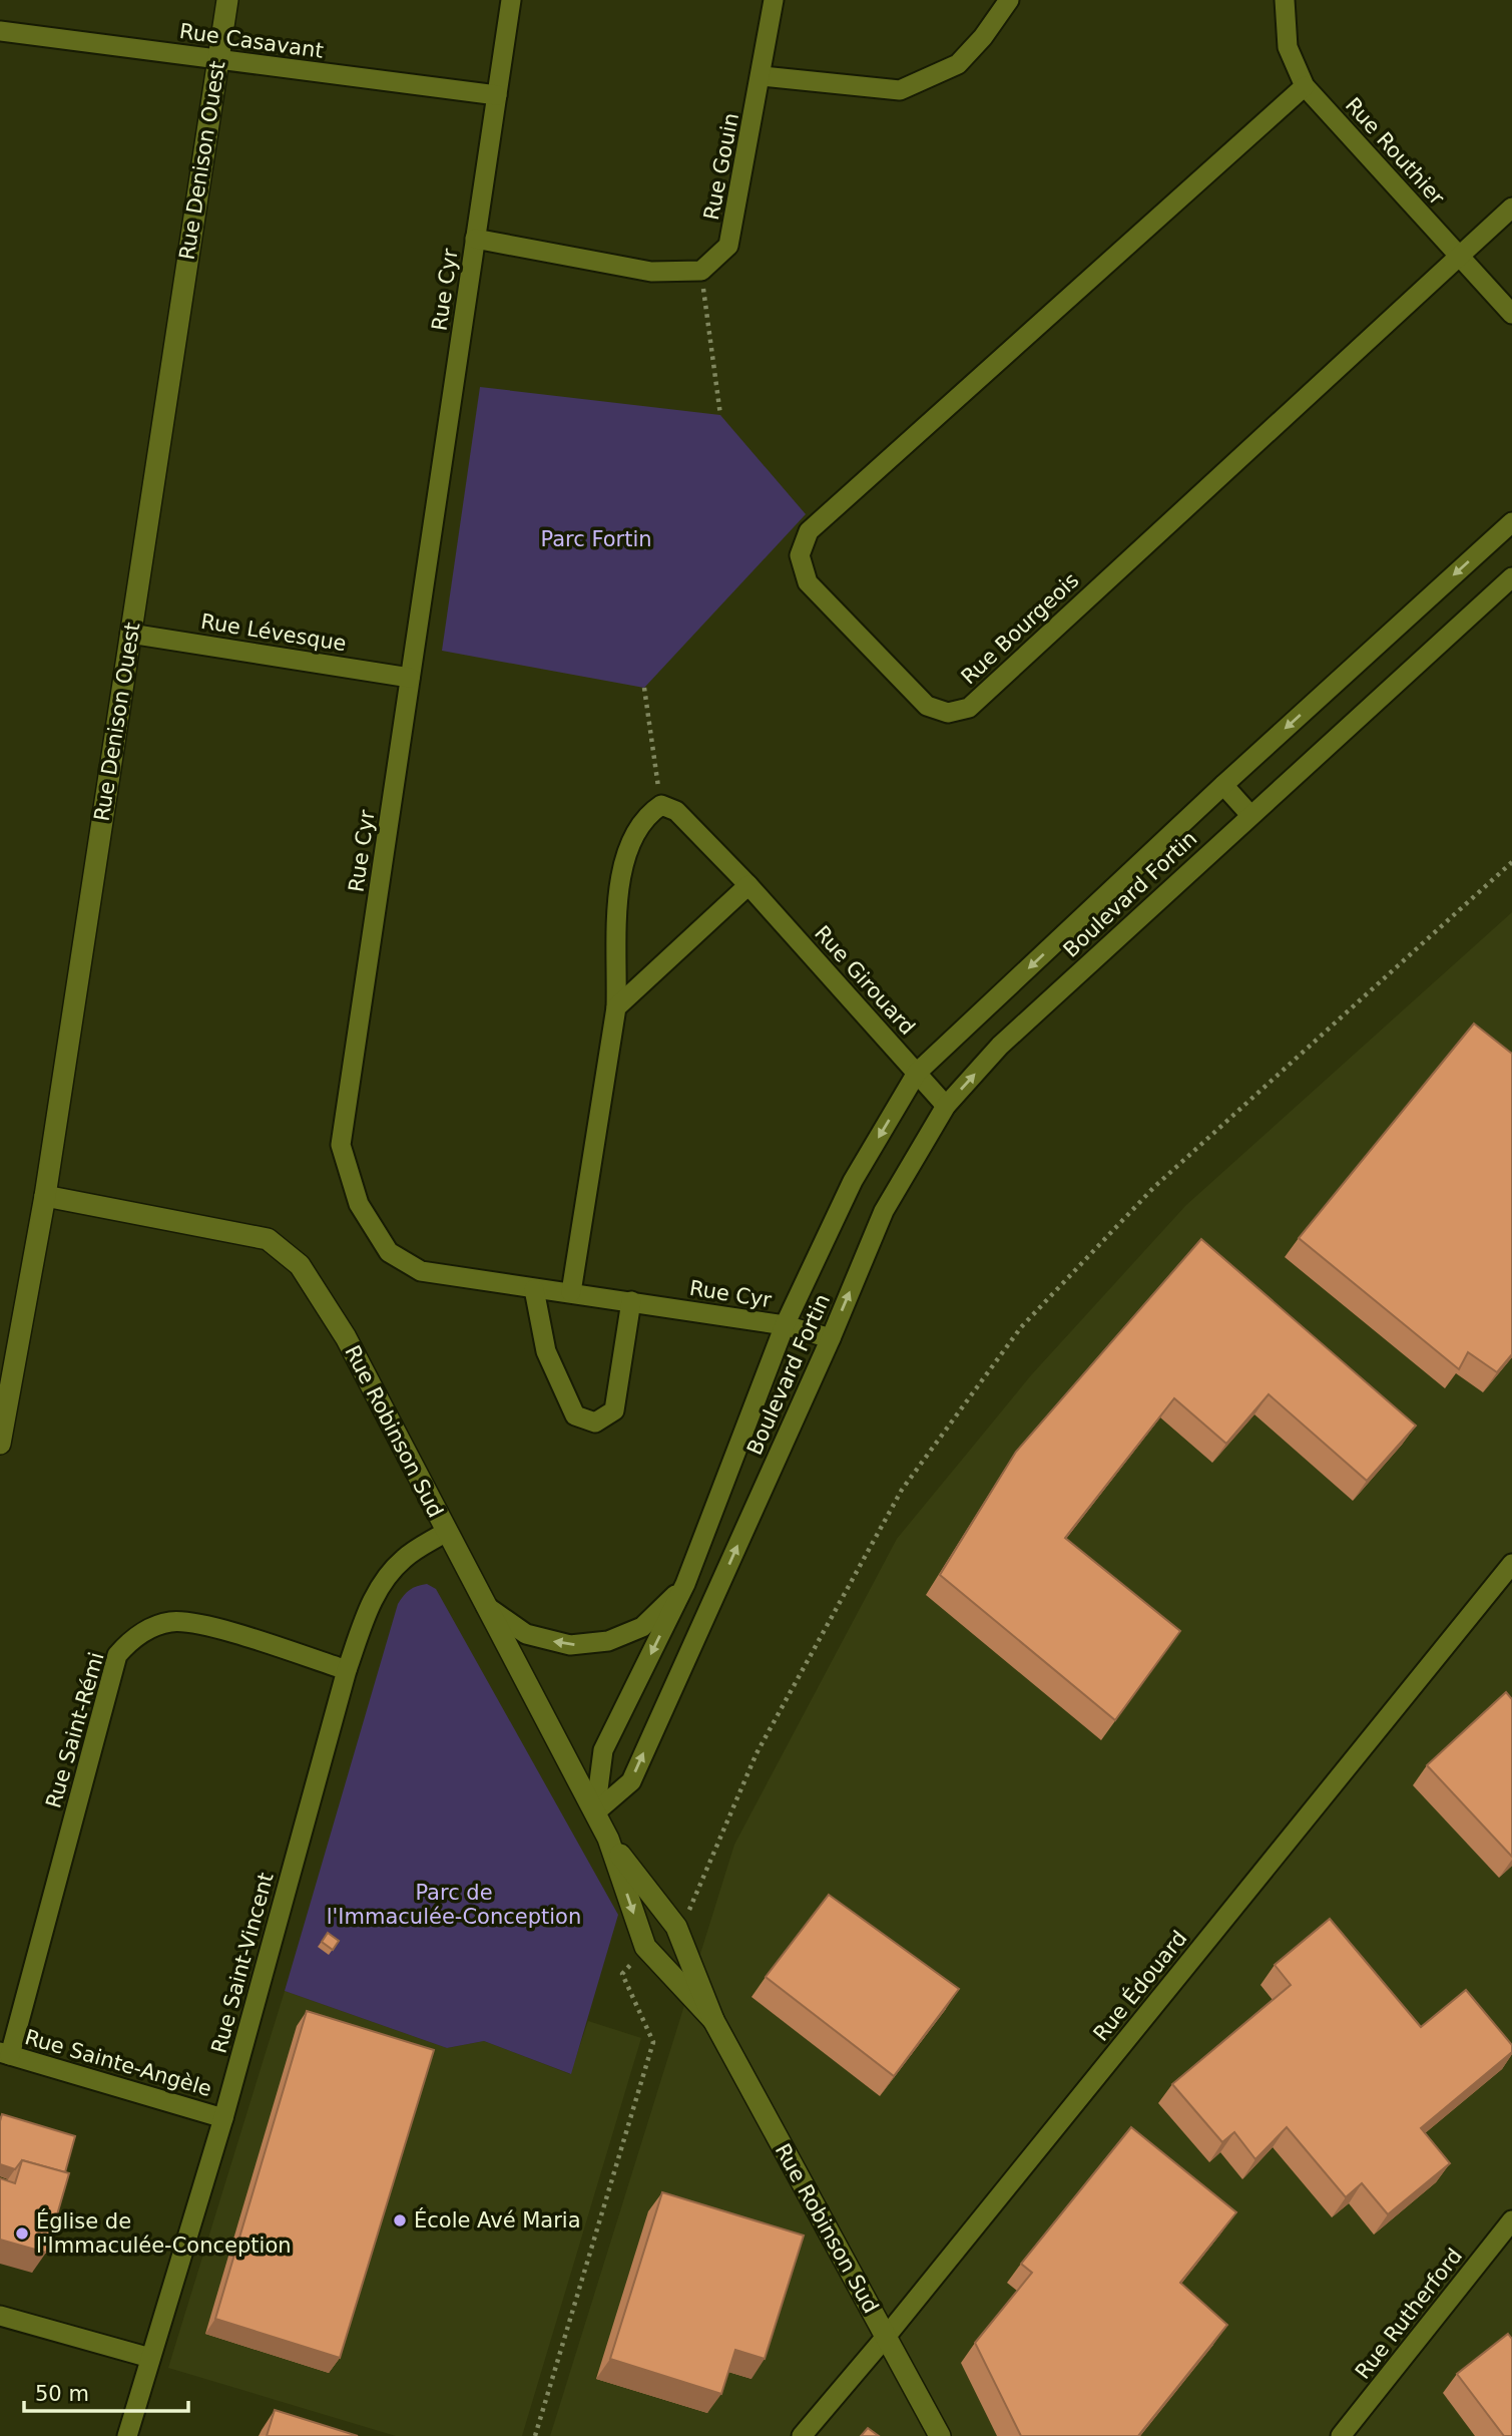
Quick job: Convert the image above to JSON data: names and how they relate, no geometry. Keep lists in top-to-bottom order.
{
  "streets": {
    "street": [
      "Rue Casavant",
      "Rue Routhier",
      "Rue Denison Ouest",
      "Rue Gouin",
      "Rue Cyr",
      "Rue Bourgeois",
      "Rue Lévesque",
      "Boulevard Fortin",
      "Rue Girouard",
      "Rue Robinson Sud",
      "Rue Saint-Rémi",
      "Rue Saint-Vincent",
      "Rue Édouard",
      "Rue Sainte-Angèle",
      "Rue Rutherford"
    ]
  },
  "crossings": [
    ["Rue Casavant", "Rue Denison Ouest"],
    ["Rue Casavant", "Rue Cyr"],
    ["Rue Routhier", "Rue Bourgeois"],
    ["Rue Denison Ouest", "Rue Lévesque"],
    ["Rue Denison Ouest", "Rue Robinson Sud"],
    ["Rue Cyr", "Rue Lévesque"],
    ["Rue Cyr", "Boulevard Fortin"],
    ["Boulevard Fortin", "Rue Girouard"],
    ["Boulevard Fortin", "Rue Robinson Sud"],
    ["Rue Robinson Sud", "Rue Saint-Vincent"],
    ["Rue Robinson Sud", "Rue Édouard"],
    ["Rue Saint-Rémi", "Rue Saint-Vincent"],
    ["Rue Saint-Rémi", "Rue Sainte-Angèle"],
    ["Rue Saint-Vincent", "Rue Sainte-Angèle"]
  ],
  "parks": ["Parc Fortin", "Parc de l'Immaculée-Conception"],
  "places": ["École Avé Maria", "Église de l'Immaculée-Conception"],
  "scale_bar": "50 m"
}
